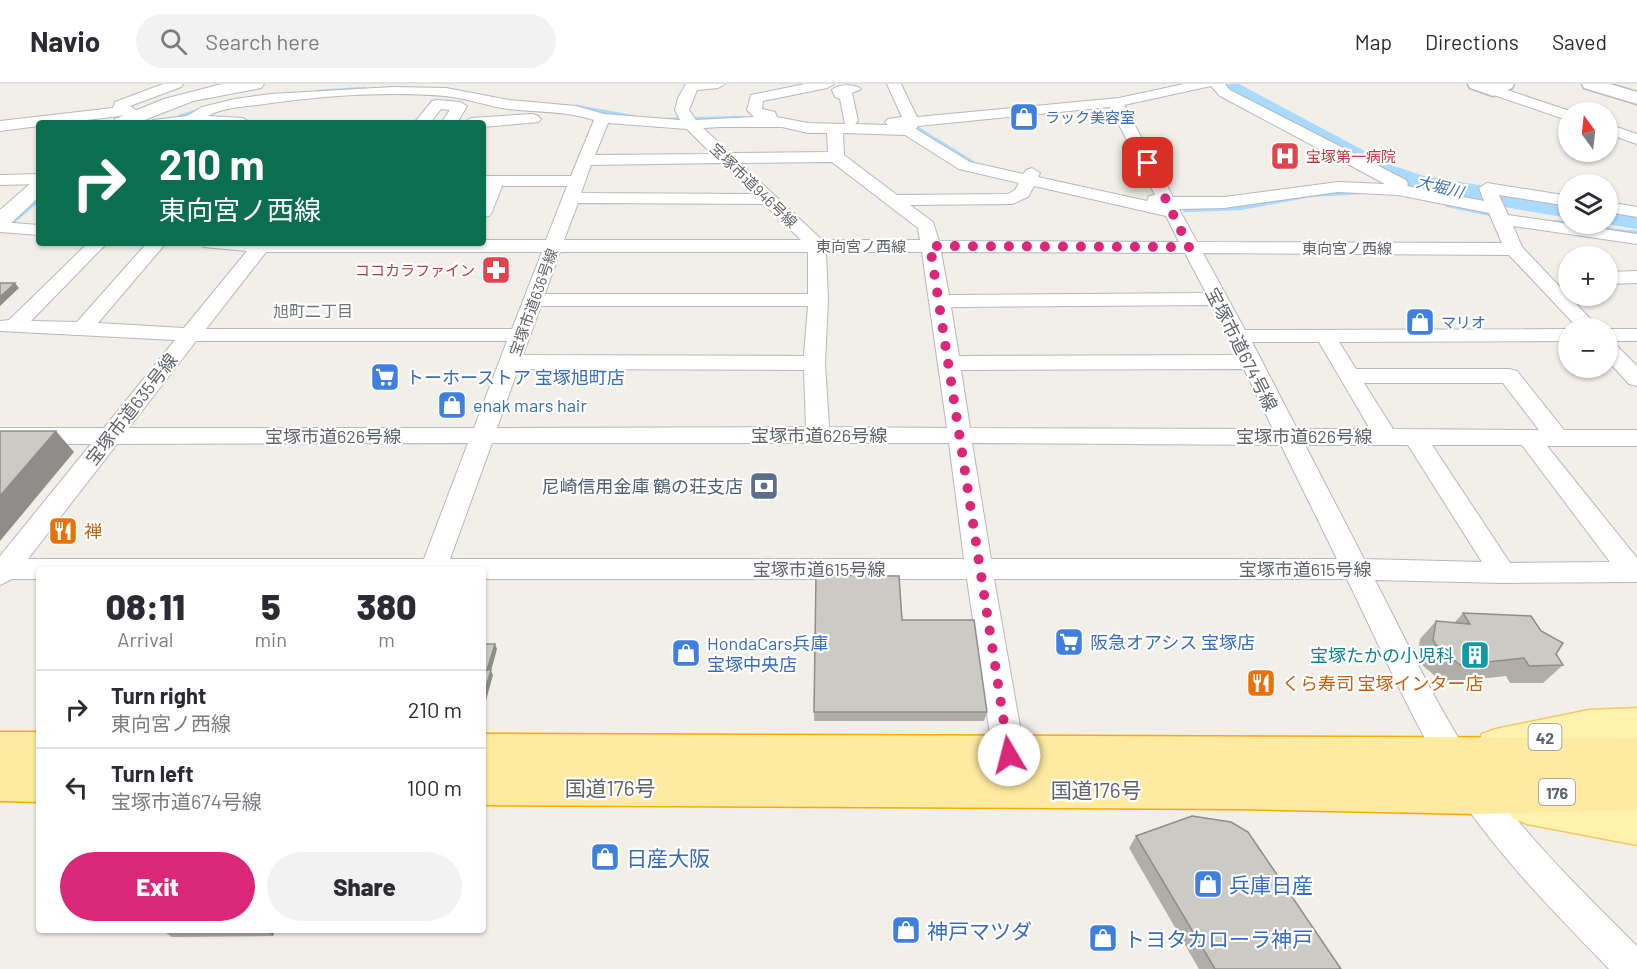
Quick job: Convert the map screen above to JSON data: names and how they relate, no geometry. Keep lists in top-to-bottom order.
{
  "streets": {
    "highway": ["国道176号", "176"],
    "main road": ["42"],
    "street": [
      "宝塚市道946号線",
      "東向宮ノ西線",
      "宝塚市道636号線",
      "宝塚市道674号線",
      "宝塚市道635号線",
      "宝塚市道626号線",
      "宝塚市道615号線"
    ]
  },
  "crossings": [
    ["宝塚市道946号線", "東向宮ノ西線"],
    ["東向宮ノ西線", "宝塚市道636号線"],
    ["東向宮ノ西線", "宝塚市道674号線"],
    ["宝塚市道636号線", "宝塚市道626号線"],
    ["宝塚市道674号線", "宝塚市道626号線"],
    ["宝塚市道674号線", "宝塚市道615号線"],
    ["宝塚市道674号線", "42"],
    ["宝塚市道674号線", "国道176号"],
    ["宝塚市道635号線", "宝塚市道626号線"],
    ["宝塚市道635号線", "宝塚市道615号線"],
    ["42", "国道176号"]
  ],
  "districts": ["旭町二丁目"],
  "water": ["大堀川"],
  "places": {
    "shop": [
      "ラック美容室",
      "マリオ",
      "enak mars hair",
      "HondaCars兵庫 宝塚中央店",
      "日産大阪",
      "兵庫日産",
      "神戸マツダ",
      "トヨタカローラ神戸"
    ],
    "hospital": ["宝塚第一病院"],
    "pharmacy": ["ココカラファイン"],
    "supermarket": ["トーホーストア 宝塚旭町店", "阪急オアシス 宝塚店"],
    "bank": ["尼崎信用金庫 鶴の荘支店"],
    "restaurant": ["禅", "くら寿司 宝塚インター店"],
    "building": ["宝塚たかの小児科"]
  },
  "north": "top",
  "page": {
    "header": "Navio",
    "search": "Search here",
    "nav": ["Map", "Directions", "Saved"],
    "map_buttons": ["+", "−"],
    "turn": ["210 m", "東向宮ノ西線"],
    "eta": [
      "08:11",
      "Arrival",
      "5",
      "min",
      "380",
      "m"
    ],
    "list": [
      {
        "name": "Turn right",
        "note": "東向宮ノ西線",
        "value": "210 m"
      },
      {
        "name": "Turn left",
        "note": "宝塚市道674号線",
        "value": "100 m"
      }
    ],
    "buttons": ["Exit", "Share"]
  }
}
